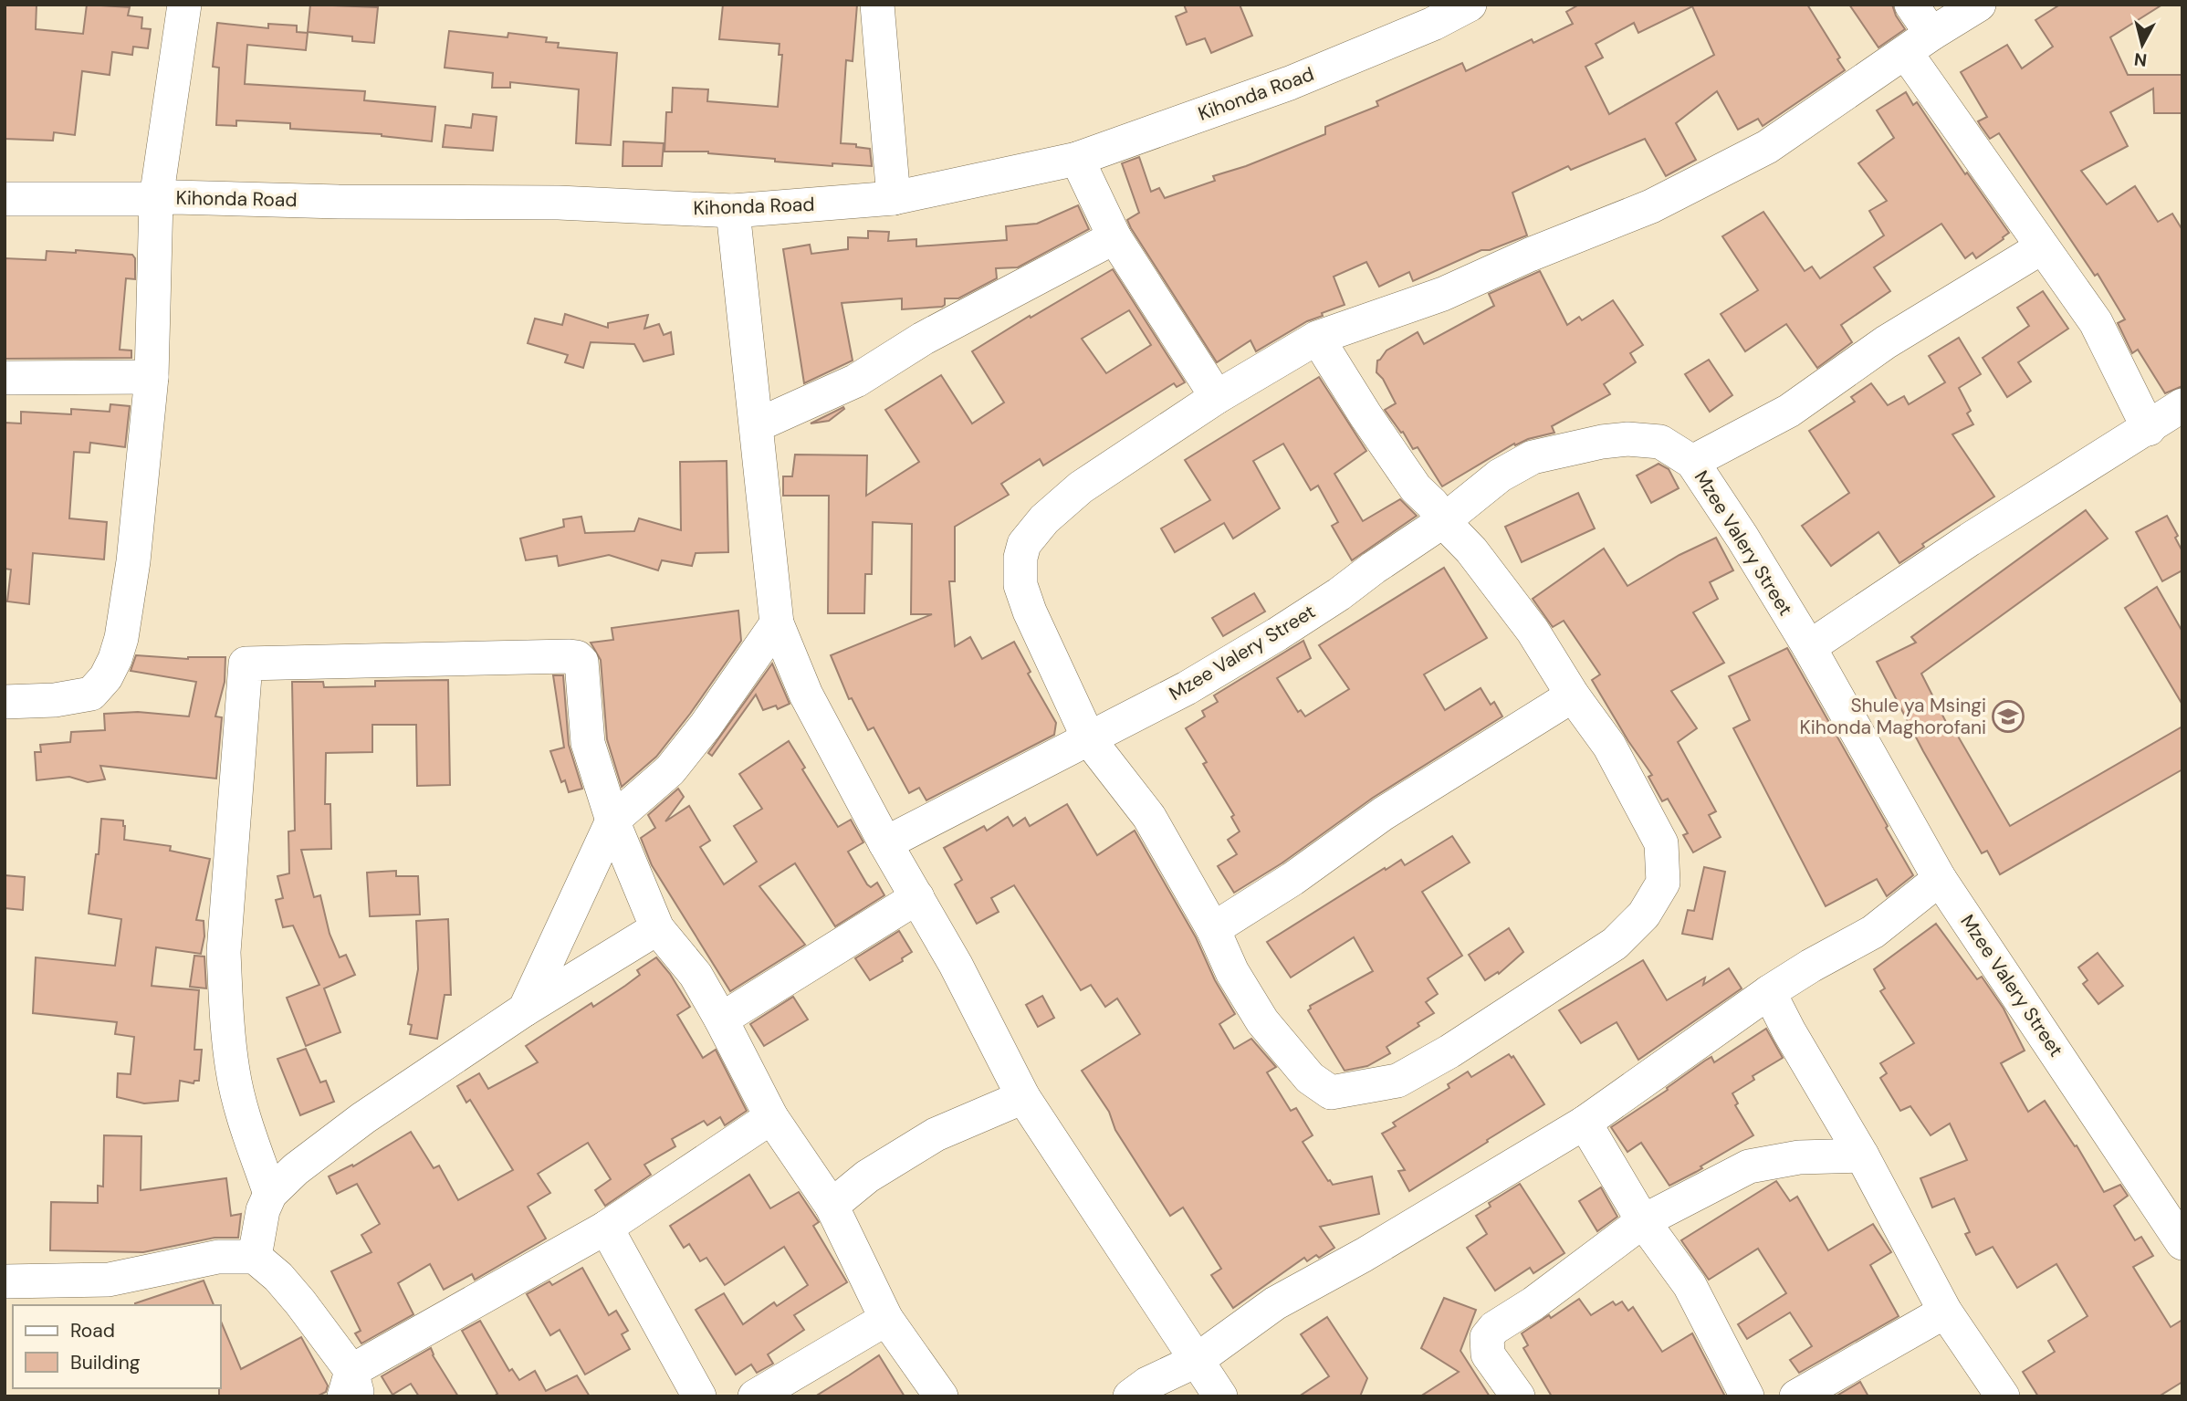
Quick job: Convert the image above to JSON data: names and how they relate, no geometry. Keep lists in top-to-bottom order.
{
  "streets": {
    "street": ["Kihonda Road", "Mzee Valery Street"]
  },
  "places": {
    "school or university": ["Shule ya Msingi Kihonda Maghorofani"]
  },
  "legend": ["Road", "Building"],
  "north": "bottom"
}
